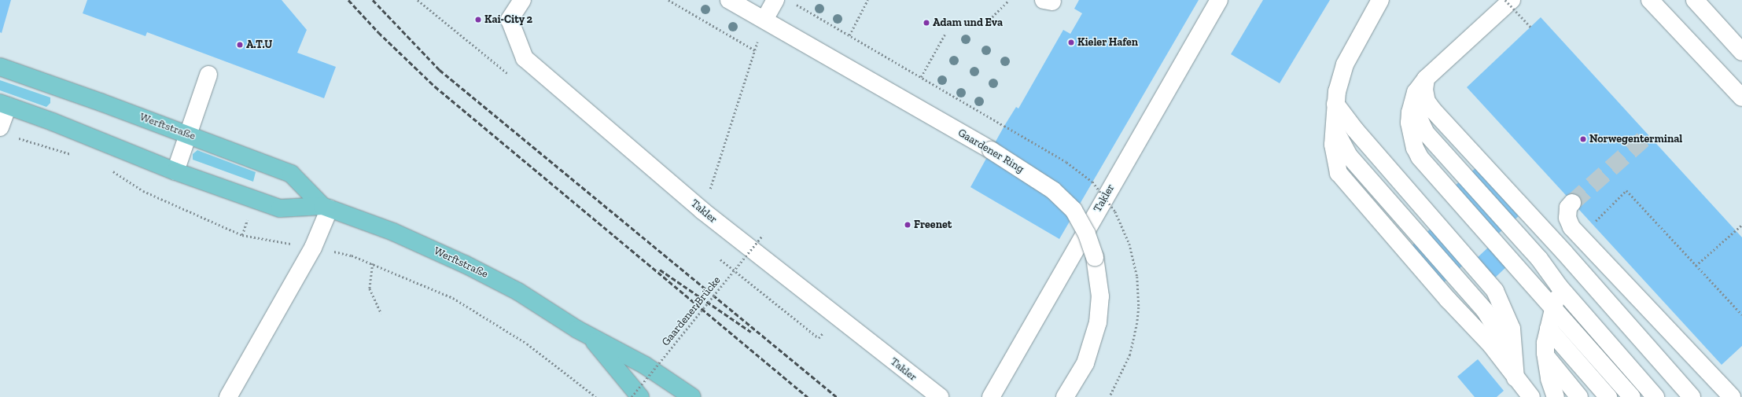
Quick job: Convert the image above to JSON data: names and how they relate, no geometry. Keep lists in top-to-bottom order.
{
  "streets": {
    "main road": ["Werftstraße"],
    "street": ["Gaardener Ring", "Takler"],
    "path": ["Gaardener Brücke"]
  },
  "places": [
    "Kai-City 2",
    "Adam und Eva",
    "Kieler Hafen",
    "A.T.U",
    "Norwegenterminal",
    "Freenet"
  ]
}
